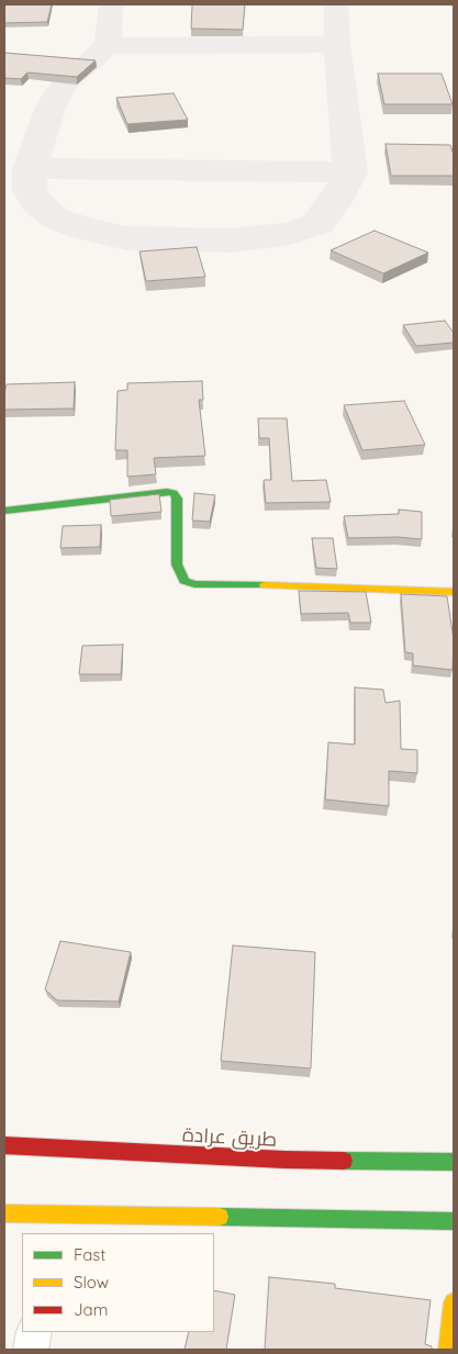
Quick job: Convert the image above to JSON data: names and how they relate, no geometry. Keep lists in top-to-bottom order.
{
  "streets": {
    "street": ["طريق عرادة"]
  },
  "legend": ["Fast", "Slow", "Jam"]
}
